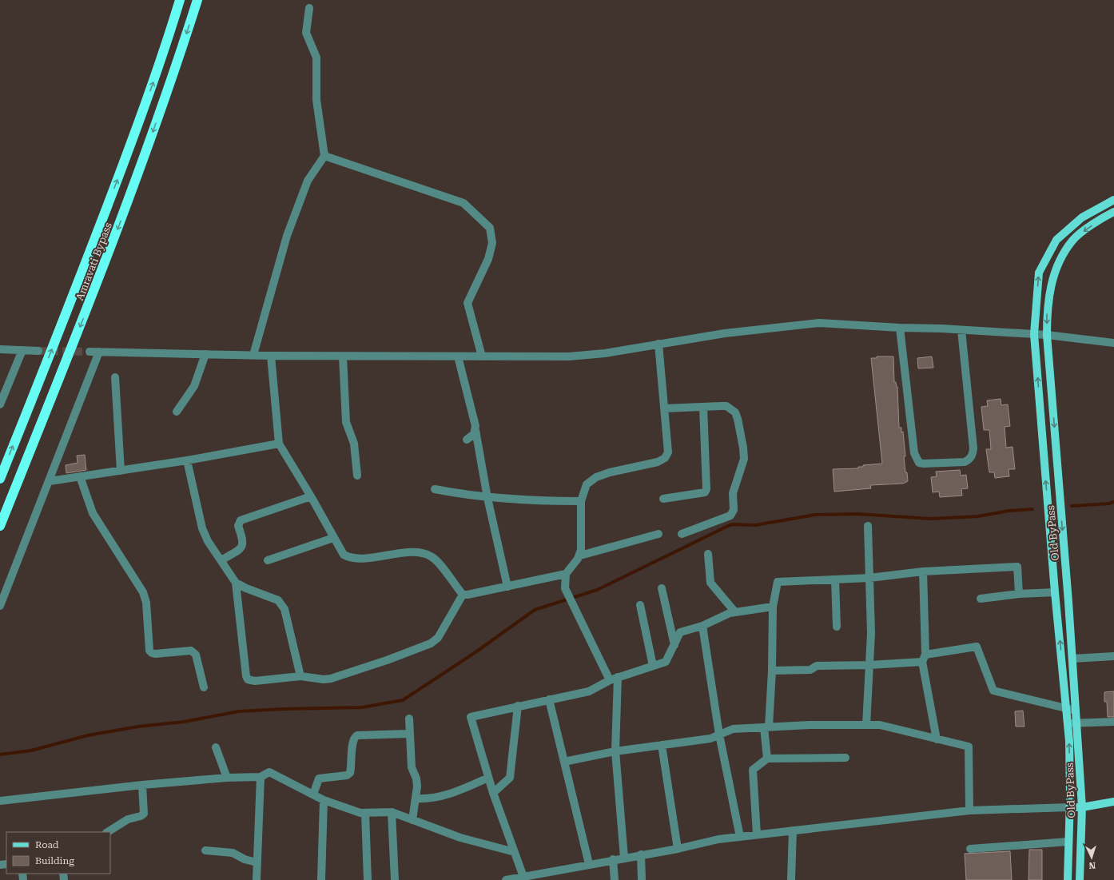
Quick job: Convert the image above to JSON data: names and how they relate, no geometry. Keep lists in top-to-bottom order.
{
  "streets": {
    "highway": ["Amravati Bypass"],
    "main road": ["Old ByPass"]
  },
  "legend": ["Road", "Building"],
  "north": "bottom"
}
